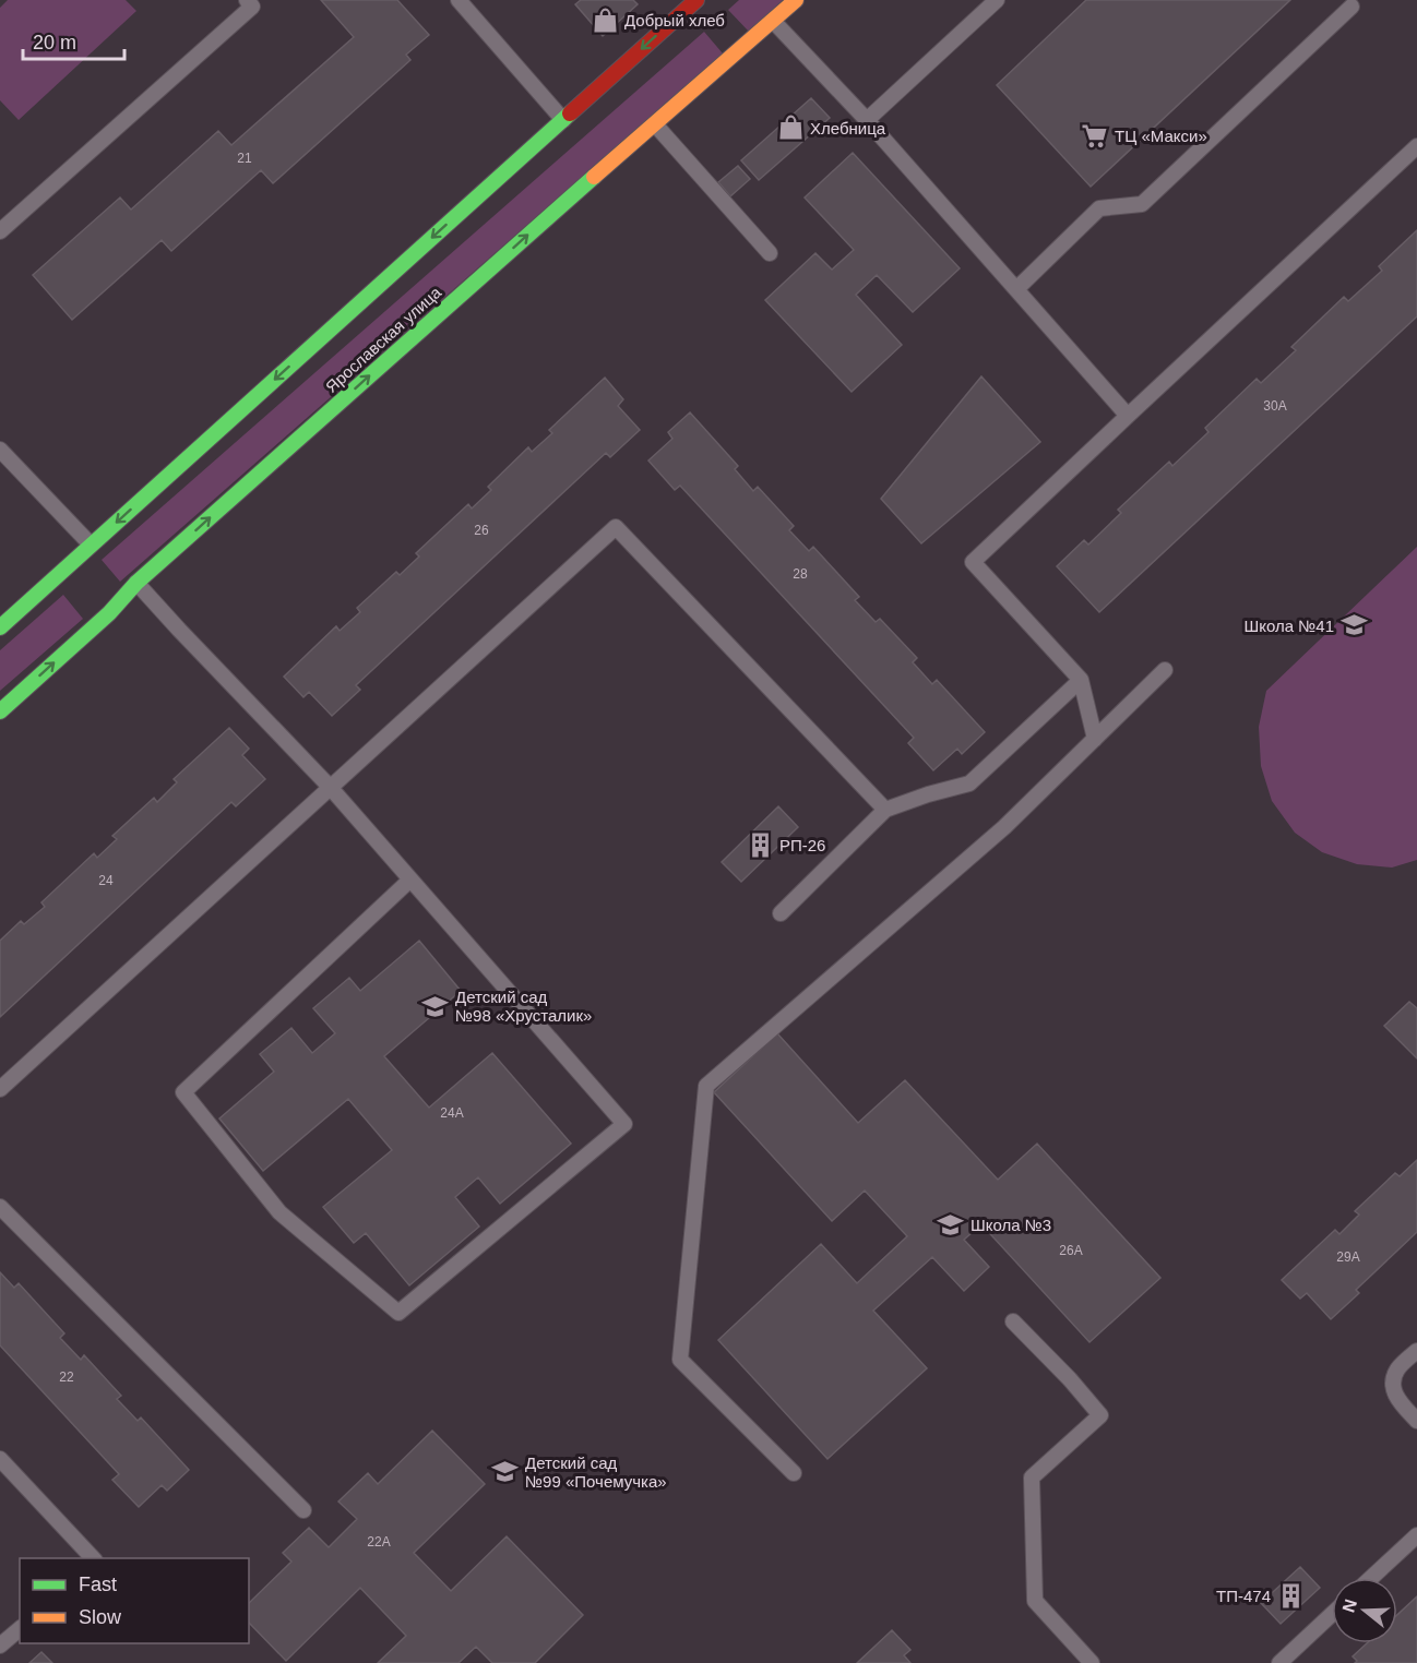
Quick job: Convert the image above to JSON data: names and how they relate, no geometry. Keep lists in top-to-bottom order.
{
  "streets": {
    "main road": ["Ярославская улица"]
  },
  "places": {
    "shop": ["Добрый хлеб", "Хлебница"],
    "supermarket": ["ТЦ «Макси»"],
    "school or university": [
      "Школа №41",
      "Детский сад №98 «Хрусталик»",
      "Школа №3",
      "Детский сад №99 «Почемучка»"
    ],
    "building": ["РП-26", "ТП-474"]
  },
  "house_numbers": [
    "21",
    "30А",
    "26",
    "28",
    "24",
    "24А",
    "26А",
    "29А",
    "22",
    "22А"
  ],
  "legend": ["Fast", "Slow"],
  "scale_bar": "20 m",
  "north": "left"
}
